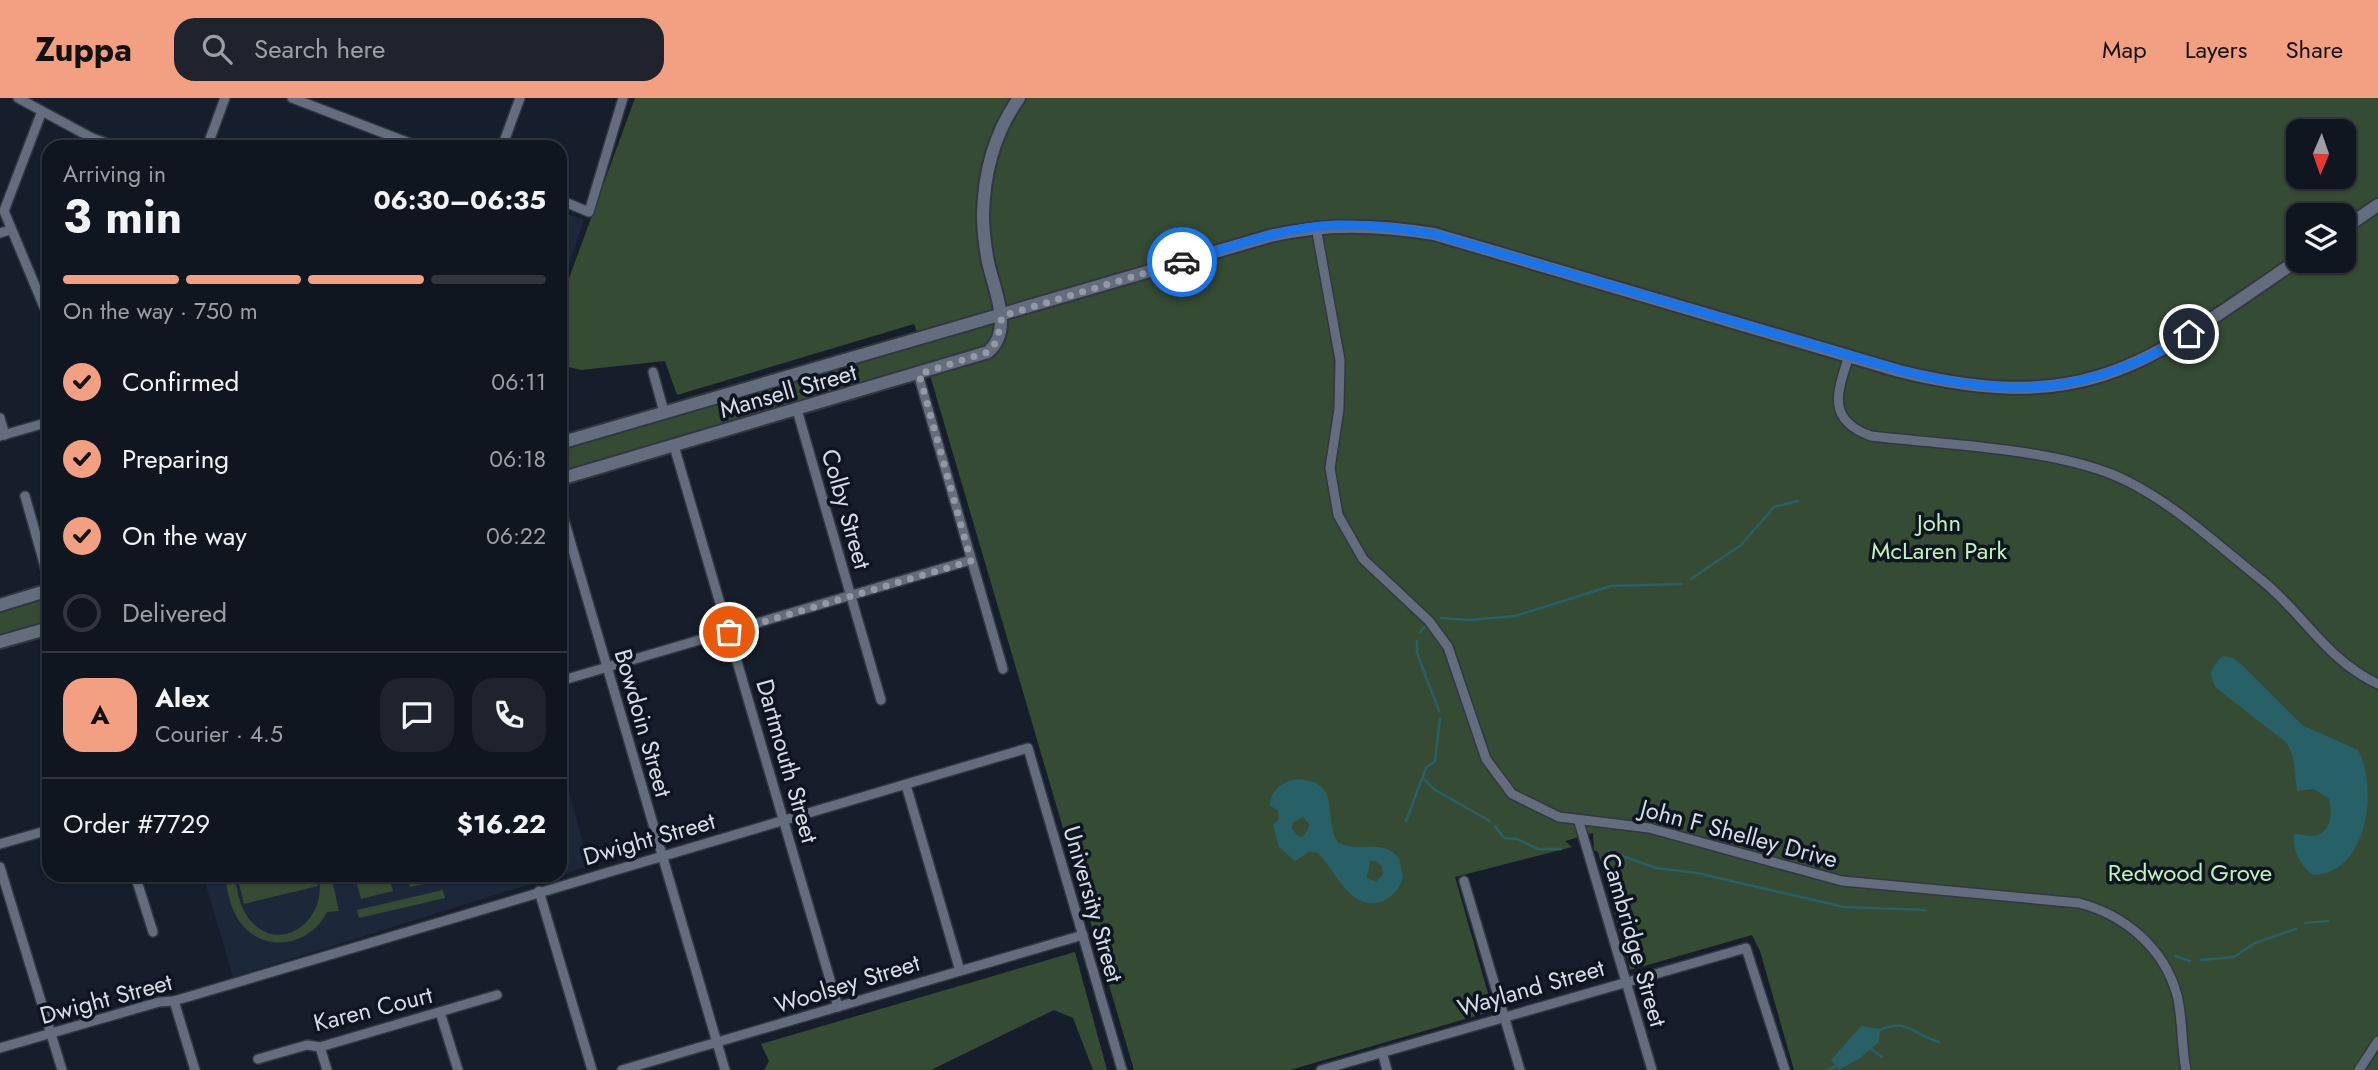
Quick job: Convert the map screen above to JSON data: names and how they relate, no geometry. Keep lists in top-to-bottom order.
{
  "streets": {
    "street": [
      "Mansell Street",
      "Colby Street",
      "Bowdoin Street",
      "Dartmouth Street",
      "John F Shelley Drive",
      "Dwight Street",
      "University Street",
      "Cambridge Street",
      "Woolsey Street",
      "Wayland Street",
      "Karen Court"
    ]
  },
  "crossings": [
    ["Mansell Street", "Colby Street"],
    ["Mansell Street", "Dartmouth Street"],
    ["Mansell Street", "John F Shelley Drive"],
    ["Bowdoin Street", "Dwight Street"],
    ["Bowdoin Street", "Woolsey Street"],
    ["Dartmouth Street", "Dwight Street"],
    ["Dartmouth Street", "Woolsey Street"],
    ["John F Shelley Drive", "Cambridge Street"],
    ["Dwight Street", "University Street"],
    ["University Street", "Woolsey Street"],
    ["Cambridge Street", "Wayland Street"]
  ],
  "parks": ["John McLaren Park", "Redwood Grove"],
  "north": "bottom",
  "page": {
    "header": "Zuppa",
    "search": "Search here",
    "nav": ["Map", "Layers", "Share"],
    "heading": ["3 min", "Arriving in", "06:30–06:35"],
    "panel": [
      "Alex",
      "Courier · 4.5",
      "Order #7729",
      "$16.22"
    ],
    "bar": "On the way · 750 m",
    "list": [
      ["Confirmed", "06:11"],
      ["Preparing", "06:18"],
      ["On the way", "06:22"],
      "Delivered"
    ],
    "round": "A"
  }
}
